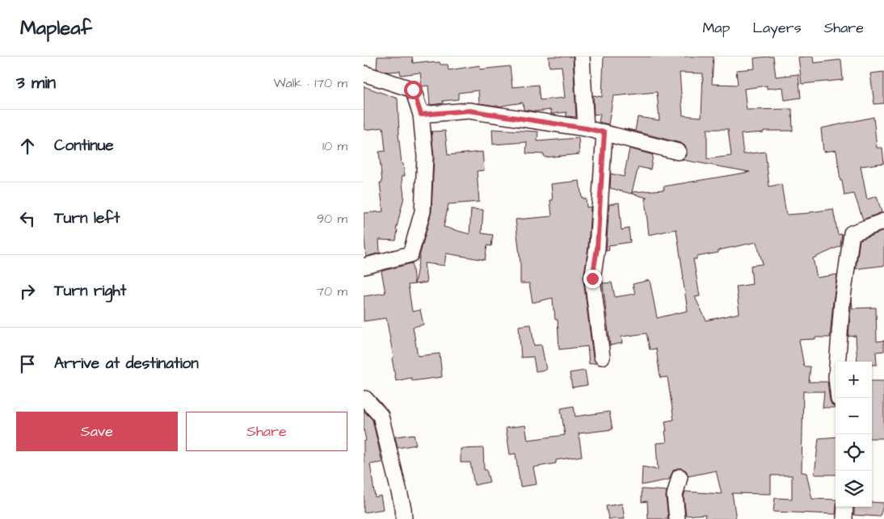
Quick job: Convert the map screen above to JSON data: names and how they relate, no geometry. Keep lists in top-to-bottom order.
{
  "page": {
    "header": "Mapleaf",
    "nav": ["Map", "Layers", "Share"],
    "heading": ["3 min", "Walk · 170 m"],
    "list": [
      ["Continue", "10 m"],
      ["Turn left", "90 m"],
      ["Turn right", "70 m"],
      "Arrive at destination"
    ],
    "map_buttons": ["+", "−"],
    "buttons": ["Save", "Share"]
  }
}
